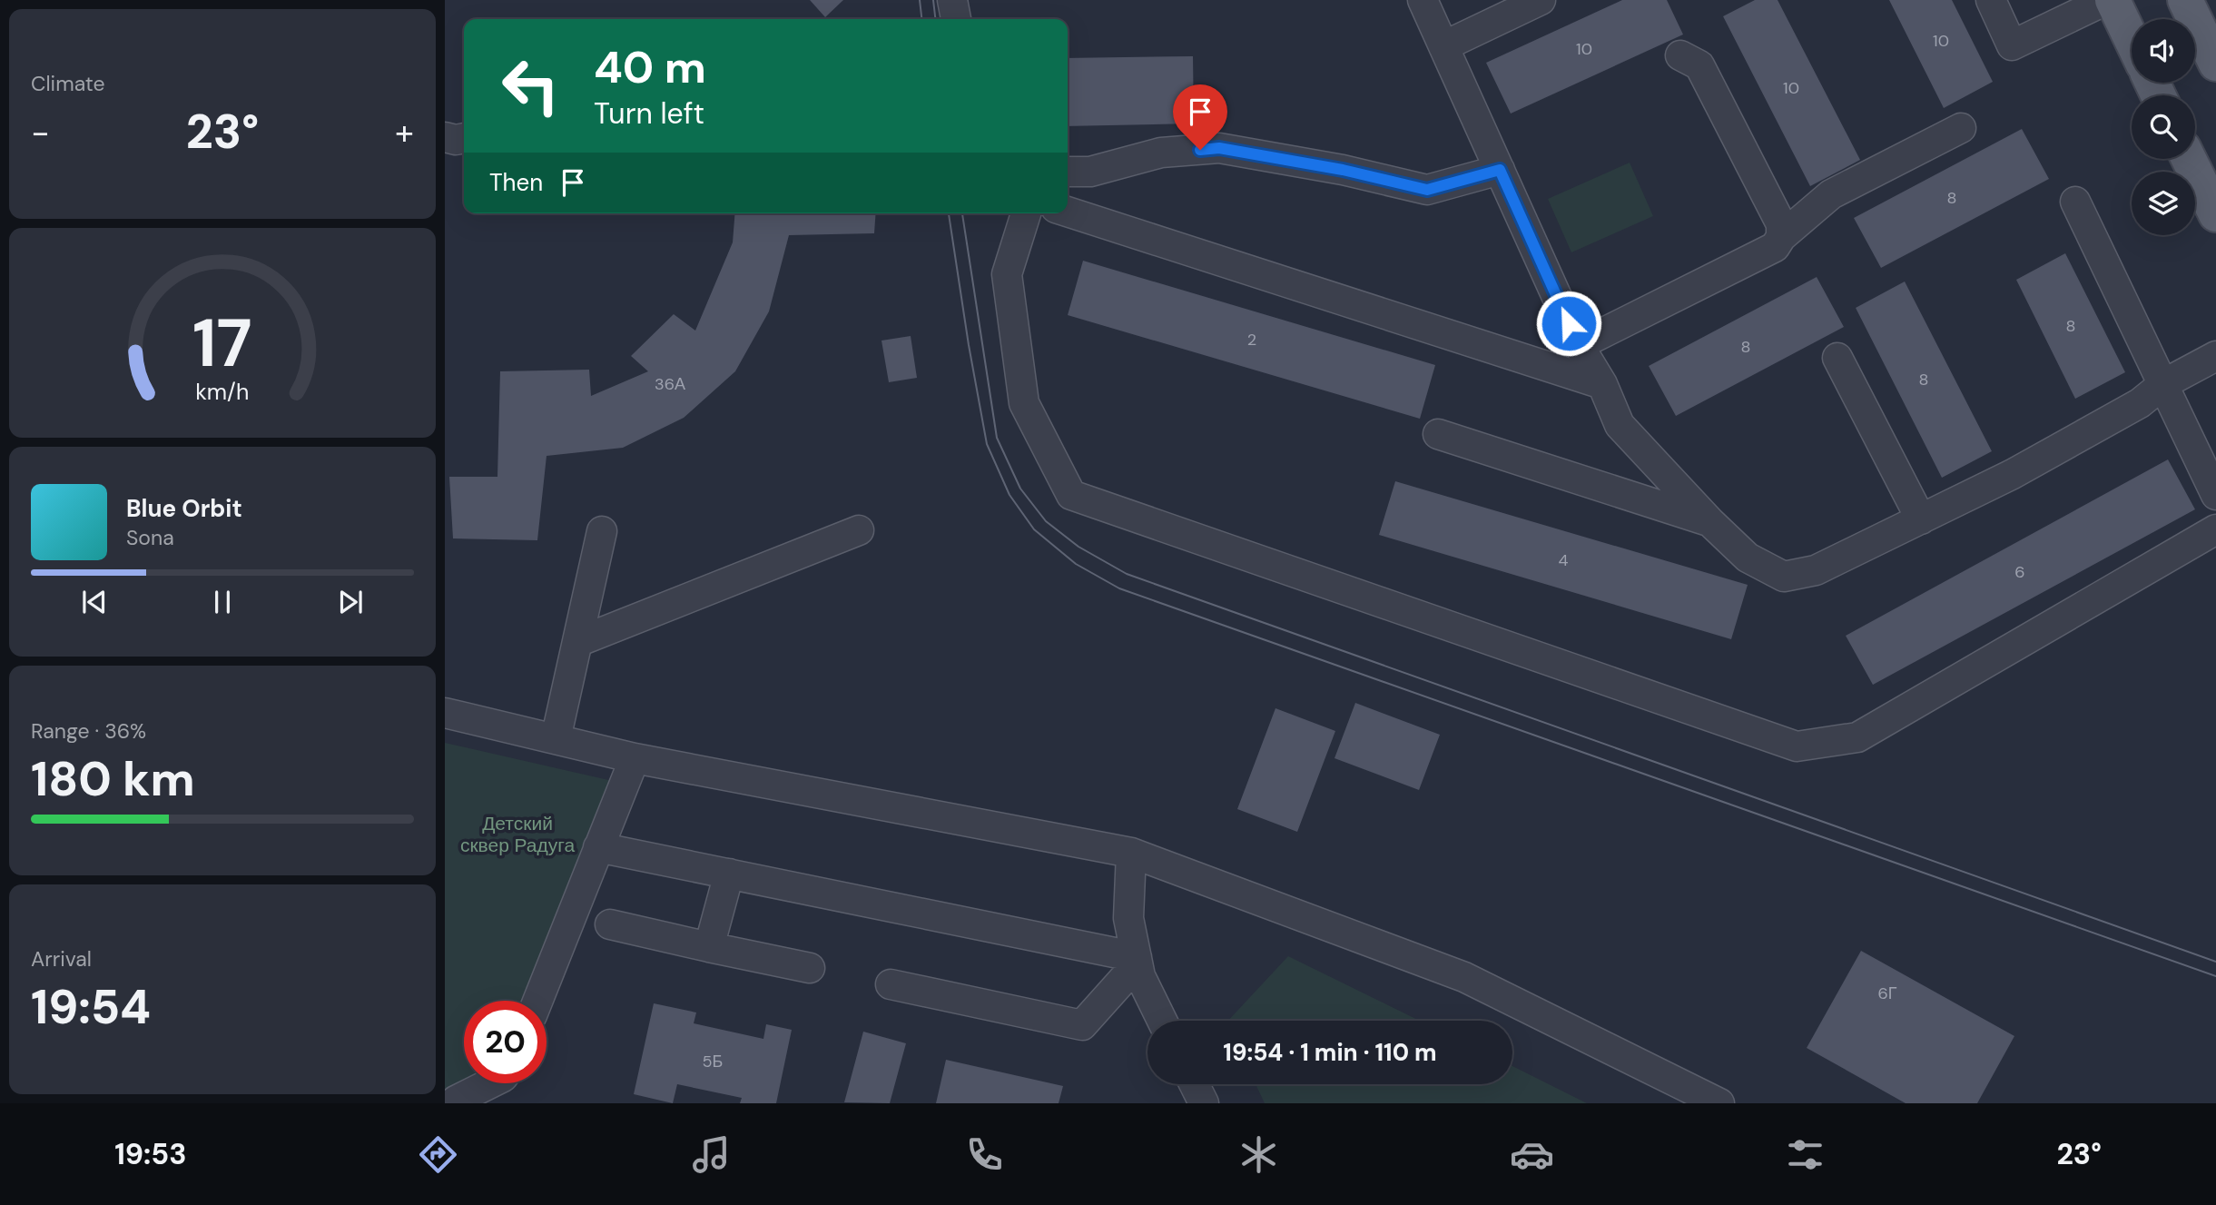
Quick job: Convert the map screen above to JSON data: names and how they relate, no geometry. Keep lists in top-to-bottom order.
{
  "parks": ["Детский сквер Радуга"],
  "house_numbers": [
    "10",
    "10",
    "10",
    "8",
    "8",
    "2",
    "8",
    "8",
    "36А",
    "4",
    "6",
    "6Г",
    "5Б"
  ],
  "page": {
    "tile": [
      "Climate",
      ["Range · 36%", "180 km"],
      ["Arrival", "19:54"]
    ],
    "turn": ["40 m", "Turn left"],
    "heat": ["−", "23°", "+"],
    "then": "Then",
    "song": ["Blue Orbit", "Sona"],
    "limit": "20",
    "trip": "19:54 · 1 min · 110 m",
    "tabs": ["19:53", "23°"],
    "gauge": ["17", "km/h"]
  }
}
